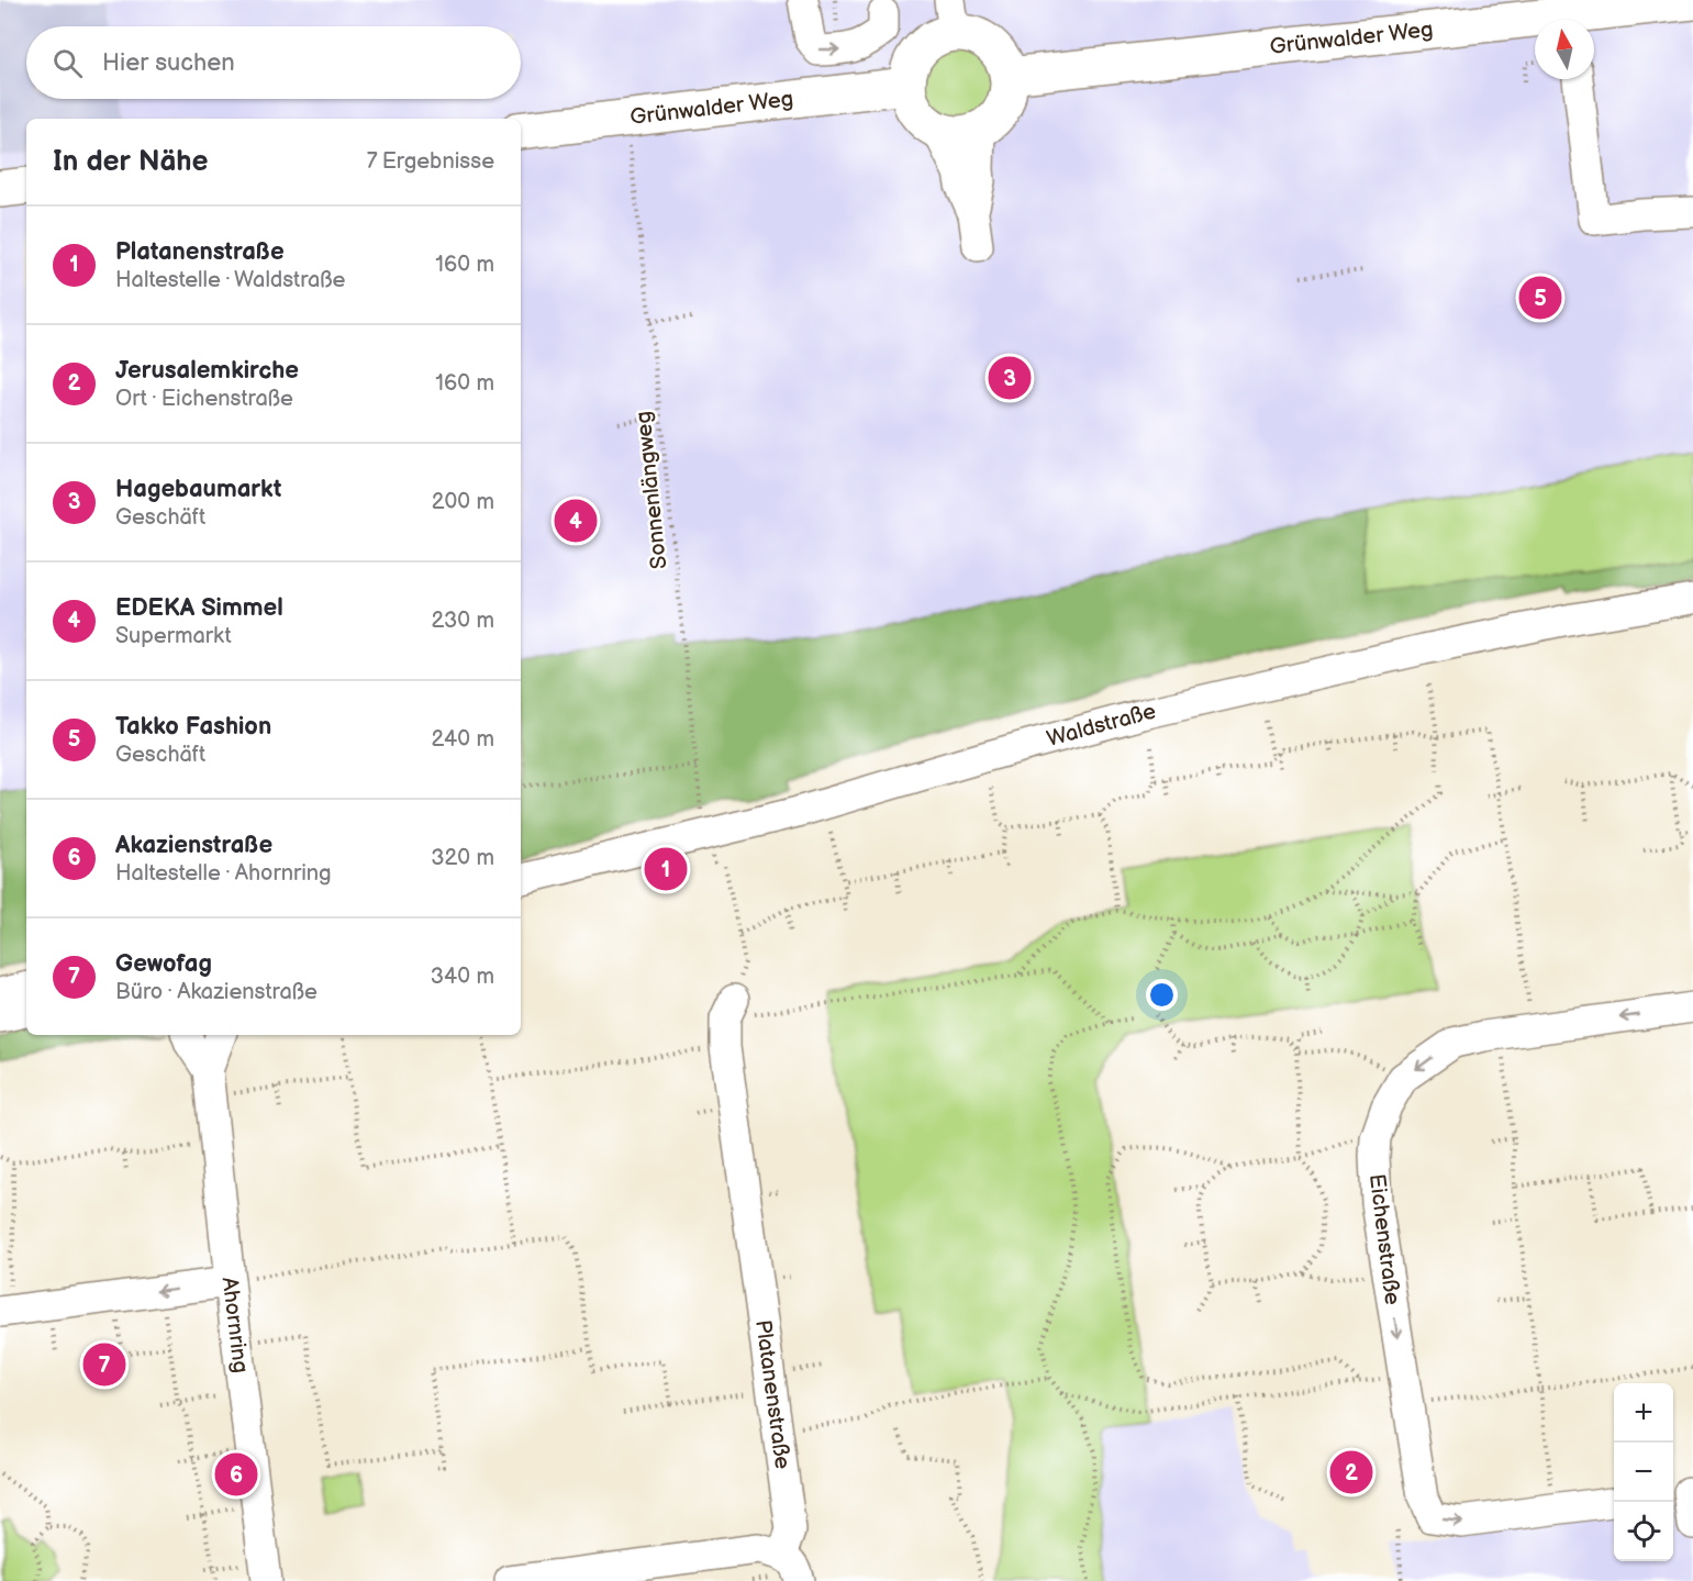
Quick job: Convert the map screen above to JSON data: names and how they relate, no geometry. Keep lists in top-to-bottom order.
{
  "streets": {
    "main road": ["Grünwalder Weg"],
    "street": [
      "Waldstraße",
      "Eichenstraße",
      "Ahornring",
      "Platanenstraße"
    ],
    "path": ["Sonnenlängweg"]
  },
  "crossings": [
    ["Sonnenlängweg", "Waldstraße"]
  ],
  "north": "top",
  "page": {
    "search": "Hier suchen",
    "heading": ["In der Nähe", "7 Ergebnisse"],
    "list": [
      {
        "mark": "1",
        "name": "Platanenstraße",
        "note": "Haltestelle · Waldstraße",
        "value": "160 m"
      },
      {
        "mark": "2",
        "name": "Jerusalemkirche",
        "note": "Ort · Eichenstraße",
        "value": "160 m"
      },
      {
        "mark": "3",
        "name": "Hagebaumarkt",
        "note": "Geschäft",
        "value": "200 m"
      },
      {
        "mark": "4",
        "name": "EDEKA Simmel",
        "note": "Supermarkt",
        "value": "230 m"
      },
      {
        "mark": "5",
        "name": "Takko Fashion",
        "note": "Geschäft",
        "value": "240 m"
      },
      {
        "mark": "6",
        "name": "Akazienstraße",
        "note": "Haltestelle · Ahornring",
        "value": "320 m"
      },
      {
        "mark": "7",
        "name": "Gewofag",
        "note": "Büro · Akazienstraße",
        "value": "340 m"
      }
    ],
    "pins": [
      "5",
      "3",
      "4",
      "1",
      "7",
      "2",
      "6"
    ],
    "map_buttons": ["+", "−"]
  }
}
